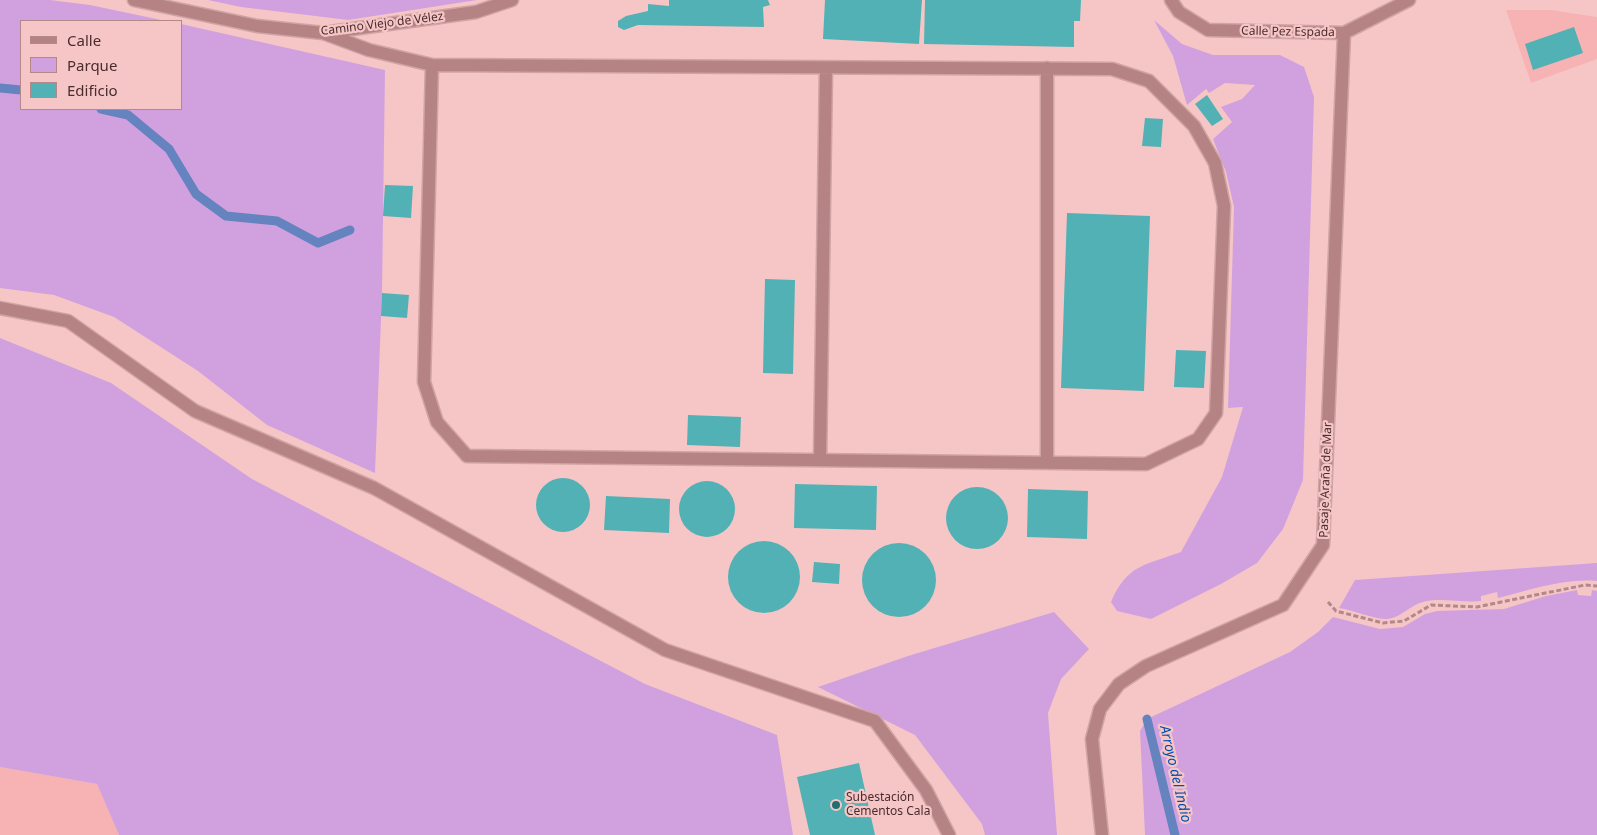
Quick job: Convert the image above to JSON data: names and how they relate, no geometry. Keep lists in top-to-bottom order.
{
  "streets": {
    "street": ["Camino Viejo de Vélez", "Calle Pez Espada", "Pasaje Araña de Mar"]
  },
  "crossings": [
    ["Calle Pez Espada", "Pasaje Araña de Mar"]
  ],
  "water": ["Arroyo del Indio"],
  "places": ["Subestación Cementos Cala"],
  "legend": ["Calle", "Parque", "Edificio"]
}
